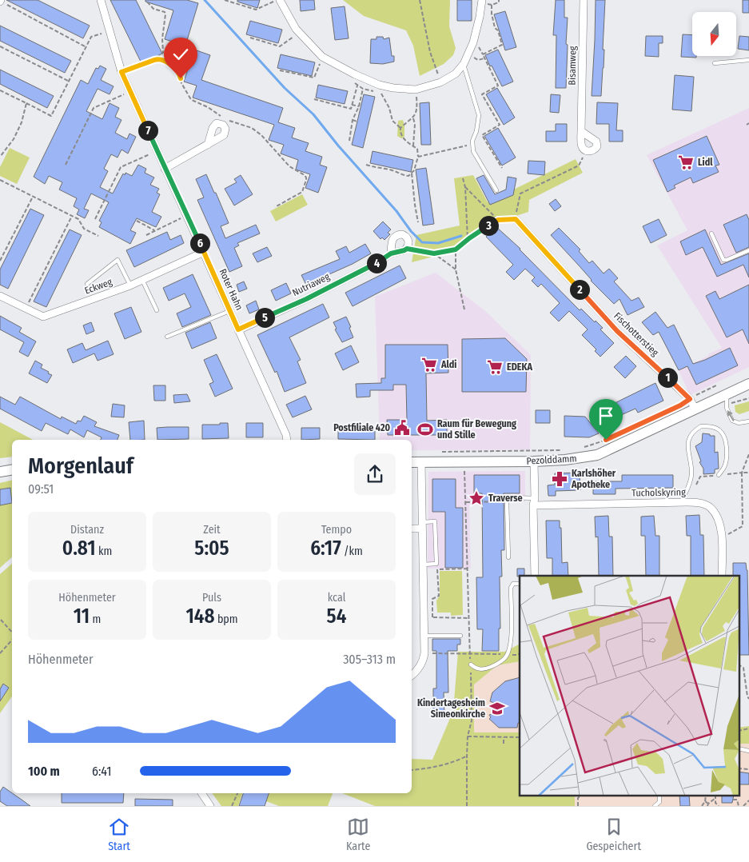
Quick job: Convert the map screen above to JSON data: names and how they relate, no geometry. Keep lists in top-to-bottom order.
{
  "streets": {
    "street": [
      "Bisamweg",
      "Nutriaweg",
      "Eckweg",
      "Roter Hahn",
      "Fischotterstieg",
      "Pezolddamm",
      "Tucholskyring"
    ]
  },
  "crossings": [
    ["Nutriaweg", "Roter Hahn"],
    ["Eckweg", "Roter Hahn"],
    ["Fischotterstieg", "Pezolddamm"]
  ],
  "places": {
    "supermarket": ["Lidl", "Aldi", "EDEKA"],
    "public building": ["Postfiliale 420"],
    "sports": ["Raum für Bewegung und Stille"],
    "pharmacy": ["Karlshöher Apotheke"],
    "place": ["Traverse"],
    "school or university": ["Kindertagesheim Simeonkirche"]
  },
  "north": "bottom",
  "page": {
    "pins": [
      "7",
      "3",
      "6",
      "4",
      "2",
      "5",
      "1"
    ],
    "heading": ["Morgenlauf", "09:51"],
    "stats": [
      ["Distanz", "0.81 km"],
      ["Zeit", "5:05"],
      ["Tempo", "6:17 /km"],
      ["Höhenmeter", "11 m"],
      ["Puls", "148 bpm"],
      ["kcal", "54"]
    ],
    "chart": ["Höhenmeter", "305–313 m"],
    "list": [
      {
        "name": "100 m",
        "note": "6:41"
      }
    ],
    "tabs": ["Start", "Karte", "Gespeichert"]
  }
}
